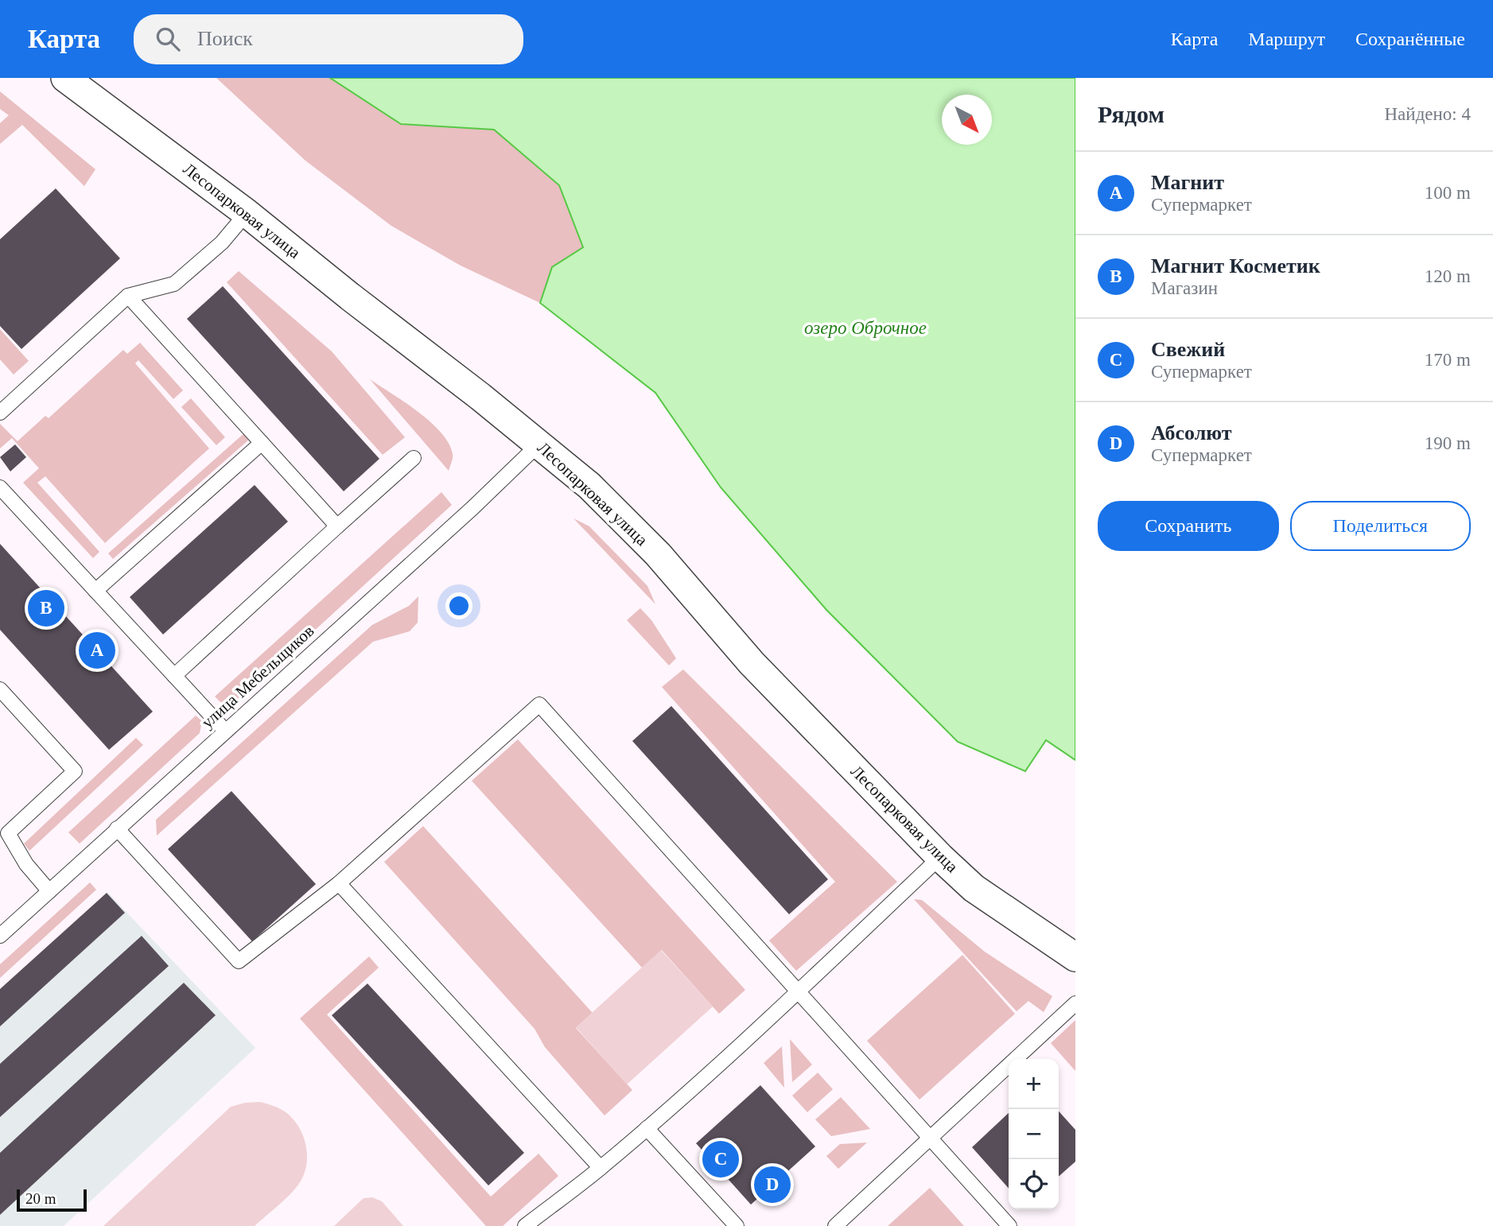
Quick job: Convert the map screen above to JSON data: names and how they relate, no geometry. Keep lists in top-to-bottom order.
{
  "streets": {
    "street": ["Лесопарковая улица"],
    "lane": ["улица Мебельщиков"]
  },
  "crossings": [
    ["Лесопарковая улица", "улица Мебельщиков"]
  ],
  "water": ["озеро Оброчное"],
  "scale_bar": "20 m",
  "north": "bottom right",
  "page": {
    "header": "Карта",
    "search": "Поиск",
    "nav": ["Карта", "Маршрут", "Сохранённые"],
    "heading": ["Рядом", "Найдено: 4"],
    "list": [
      {
        "mark": "A",
        "name": "Магнит",
        "note": "Супермаркет",
        "value": "100 m"
      },
      {
        "mark": "B",
        "name": "Магнит Косметик",
        "note": "Магазин",
        "value": "120 m"
      },
      {
        "mark": "C",
        "name": "Свежий",
        "note": "Супермаркет",
        "value": "170 m"
      },
      {
        "mark": "D",
        "name": "Абсолют",
        "note": "Супермаркет",
        "value": "190 m"
      }
    ],
    "buttons": ["Сохранить", "Поделиться"],
    "pins": [
      "B",
      "A",
      "C",
      "D"
    ],
    "map_buttons": ["+", "−"],
    "scale": "20 m"
  }
}
